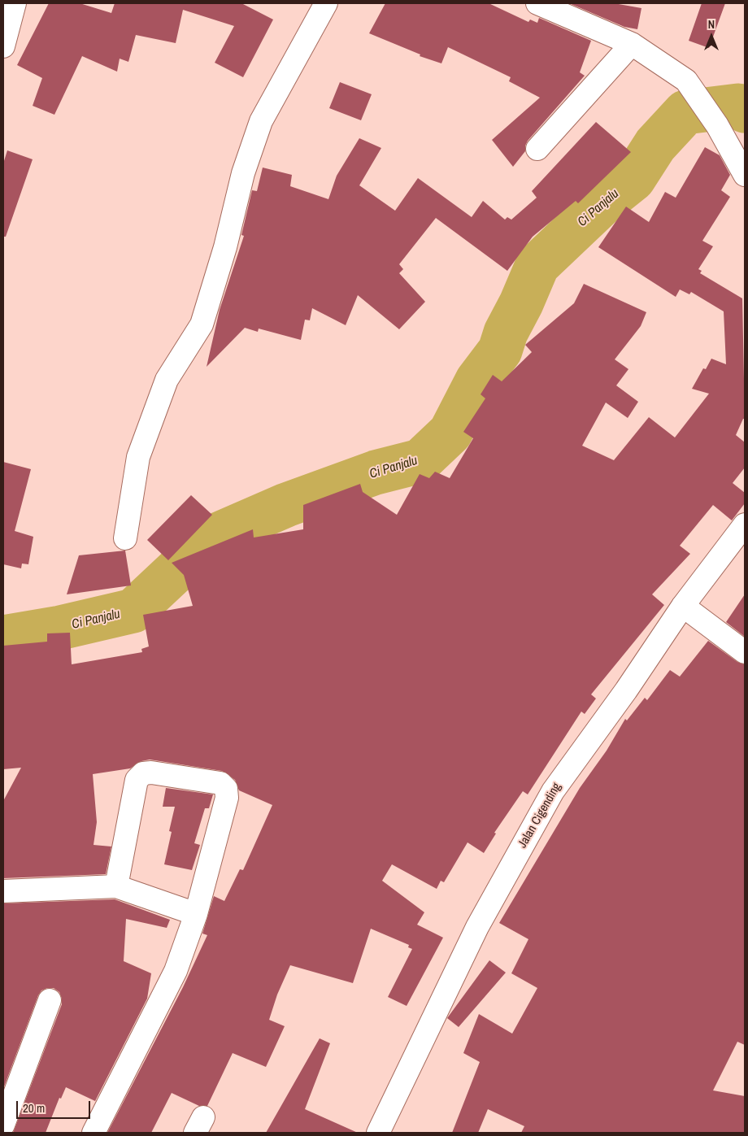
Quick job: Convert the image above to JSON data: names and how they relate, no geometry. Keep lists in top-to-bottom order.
{
  "streets": {
    "street": ["Jalan Cigending"]
  },
  "water": ["Ci Panjalu"],
  "scale_bar": "20 m",
  "north": "top"
}
